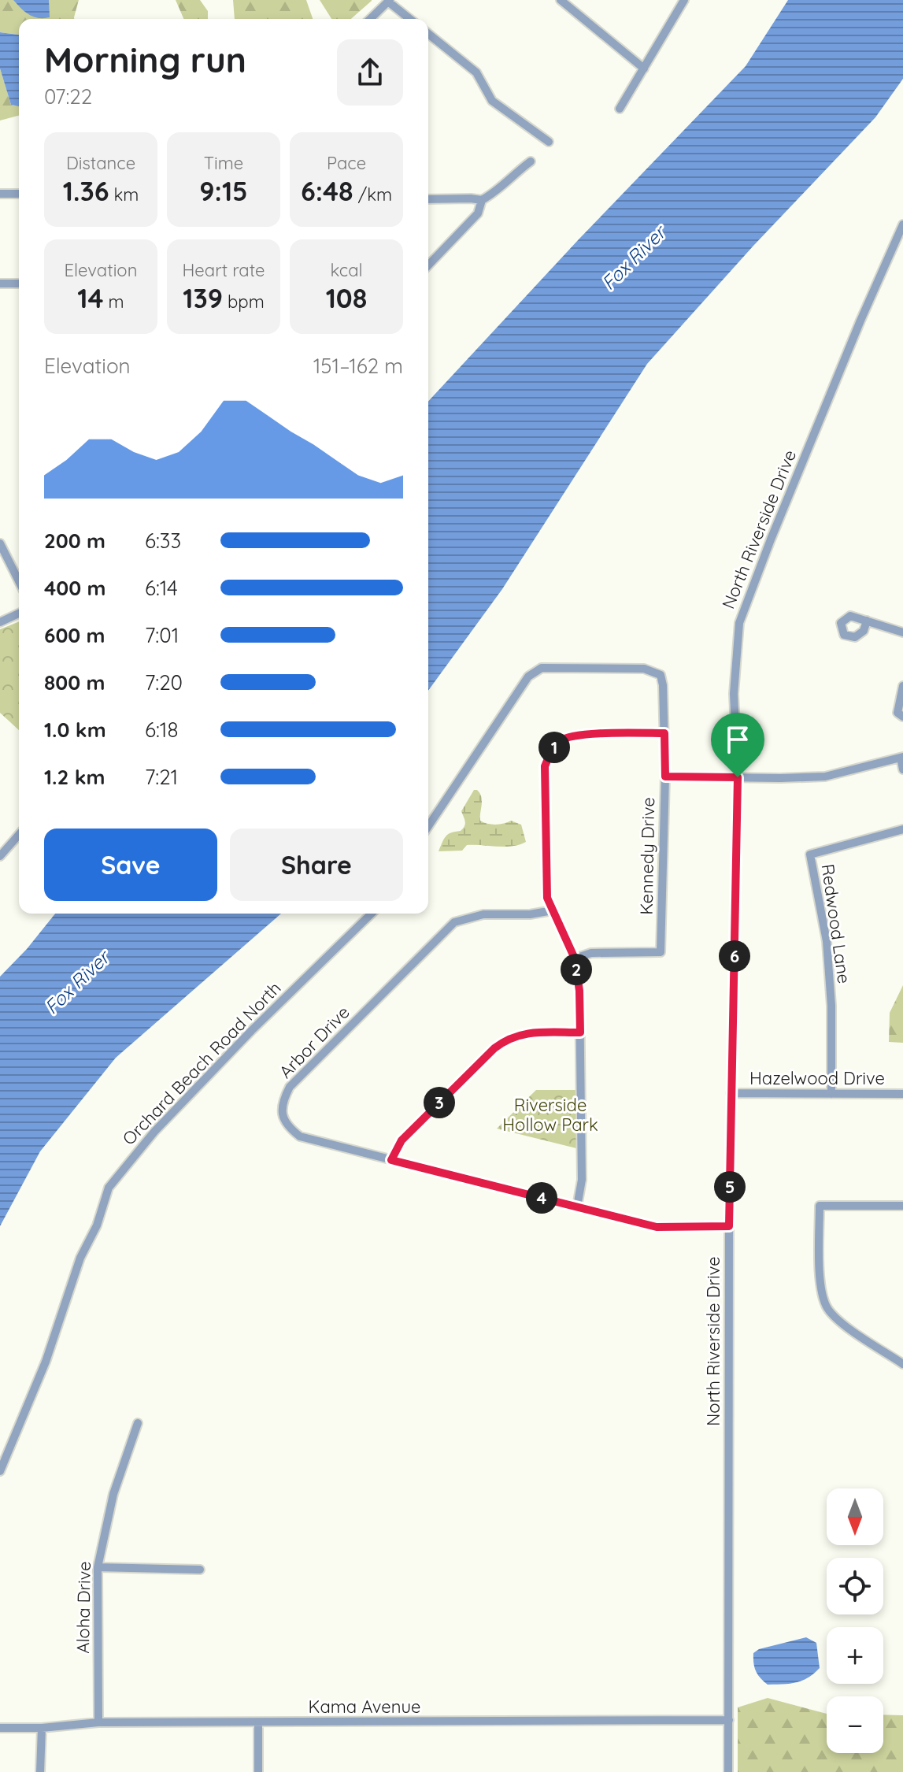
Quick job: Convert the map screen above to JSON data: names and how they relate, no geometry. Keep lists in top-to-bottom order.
{
  "streets": {
    "street": [
      "North Riverside Drive",
      "Kennedy Drive",
      "Redwood Lane",
      "Arbor Drive",
      "Orchard Beach Road North",
      "Hazelwood Drive",
      "Aloha Drive",
      "Kama Avenue"
    ]
  },
  "crossings": [
    ["North Riverside Drive", "Arbor Drive"],
    ["North Riverside Drive", "Hazelwood Drive"],
    ["North Riverside Drive", "Kama Avenue"],
    ["Redwood Lane", "Hazelwood Drive"],
    ["Aloha Drive", "Kama Avenue"]
  ],
  "water": ["Fox River"],
  "parks": ["Riverside Hollow Park"],
  "north": "bottom",
  "page": {
    "heading": ["Morning run", "07:22"],
    "stats": [
      ["Distance", "1.36 km"],
      ["Time", "9:15"],
      ["Pace", "6:48 /km"],
      ["Elevation", "14 m"],
      ["Heart rate", "139 bpm"],
      ["kcal", "108"]
    ],
    "chart": ["Elevation", "151–162 m"],
    "list": [
      {
        "name": "200 m",
        "note": "6:33"
      },
      {
        "name": "400 m",
        "note": "6:14"
      },
      {
        "name": "600 m",
        "note": "7:01"
      },
      {
        "name": "800 m",
        "note": "7:20"
      },
      {
        "name": "1.0 km",
        "note": "6:18"
      },
      {
        "name": "1.2 km",
        "note": "7:21"
      }
    ],
    "pins": [
      "1",
      "6",
      "2",
      "3",
      "5",
      "4"
    ],
    "buttons": ["Save", "Share"],
    "map_buttons": ["+", "−"]
  }
}
